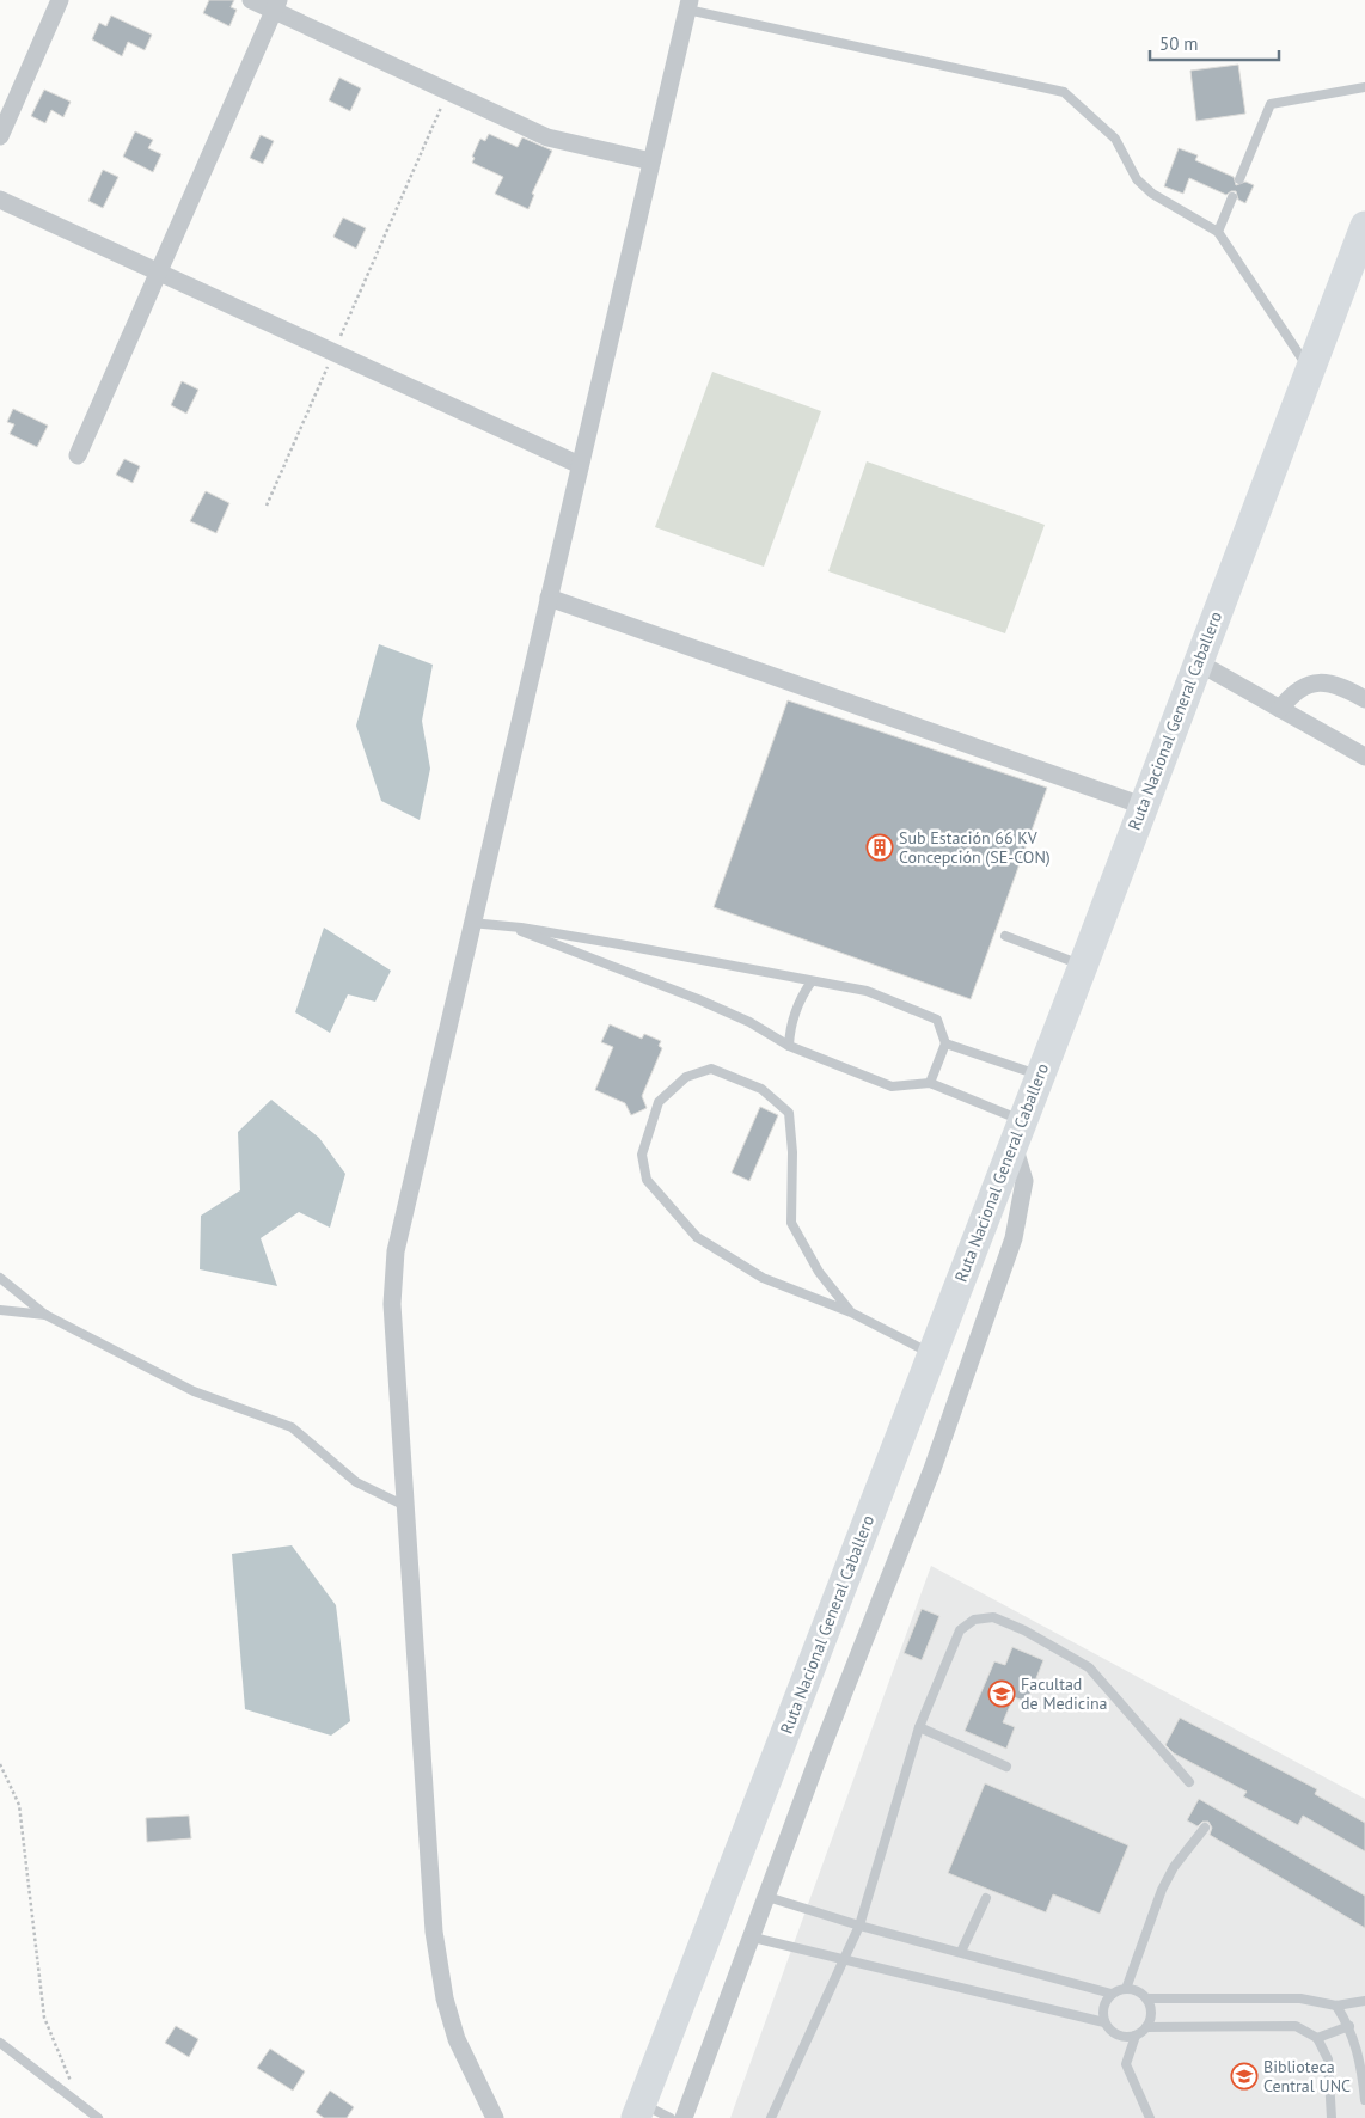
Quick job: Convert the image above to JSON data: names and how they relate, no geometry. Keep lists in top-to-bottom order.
{
  "streets": {
    "highway": ["Ruta Nacional General Caballero"]
  },
  "places": {
    "building": ["Sub Estación 66 KV Concepción (SE-CON)"],
    "school or university": ["Facultad de Medicina", "Biblioteca Central UNC"]
  },
  "scale_bar": "50 m"
}
